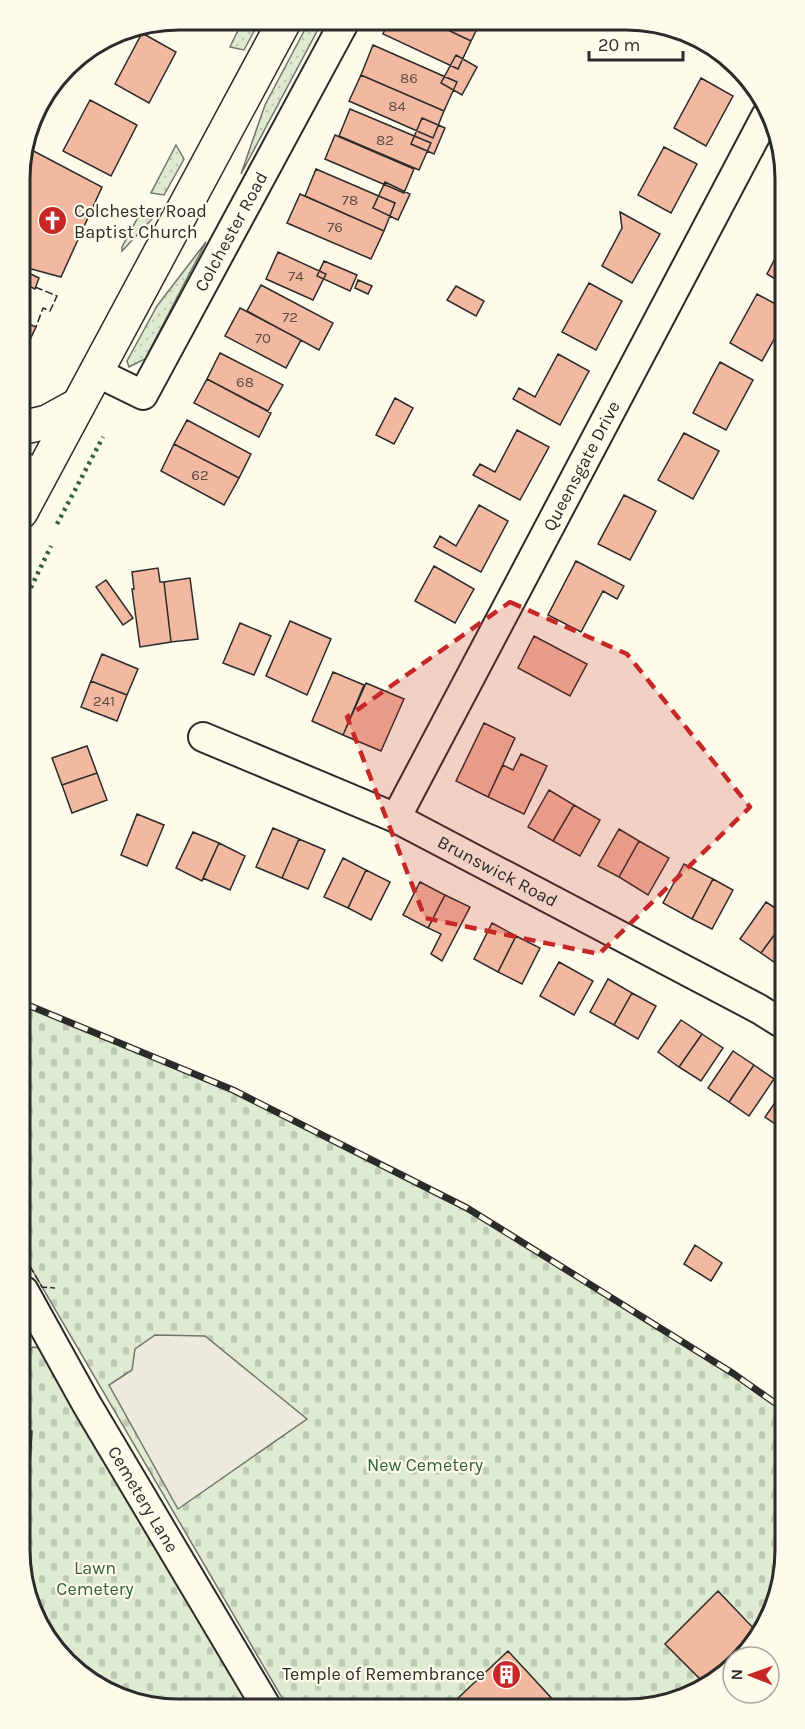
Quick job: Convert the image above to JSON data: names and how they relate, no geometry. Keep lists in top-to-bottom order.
{
  "streets": {
    "street": [
      "Colchester Road",
      "Queensgate Drive",
      "Brunswick Road",
      "Cemetery Lane"
    ]
  },
  "crossings": [
    ["Queensgate Drive", "Brunswick Road"]
  ],
  "parks": ["New Cemetery", "Lawn Cemetery"],
  "places": {
    "church": ["Colchester Road Baptist Church"],
    "building": ["Temple of Remembrance"]
  },
  "house_numbers": [
    "86",
    "84",
    "82",
    "78",
    "76",
    "74",
    "72",
    "70",
    "68",
    "62",
    "241"
  ],
  "scale_bar": "20 m",
  "north": "left"
}
